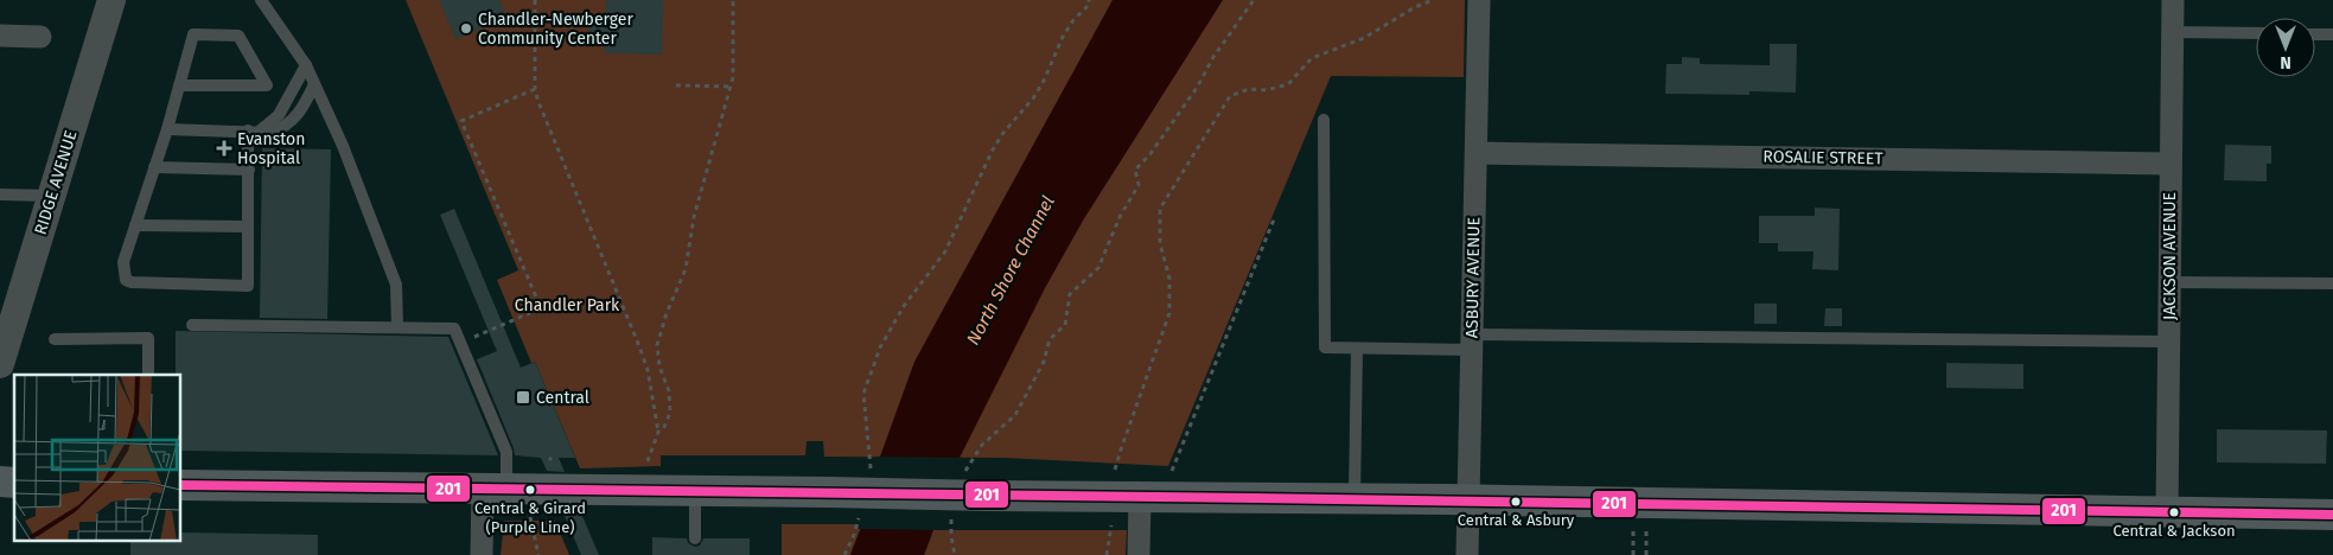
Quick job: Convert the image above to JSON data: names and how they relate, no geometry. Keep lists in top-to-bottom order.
{
  "streets": {
    "street": [
      "ROSALIE STREET",
      "RIDGE AVENUE",
      "JACKSON AVENUE",
      "ASBURY AVENUE"
    ]
  },
  "crossings": [
    ["ROSALIE STREET", "JACKSON AVENUE"],
    ["ROSALIE STREET", "ASBURY AVENUE"]
  ],
  "water": ["North Shore Channel"],
  "parks": ["Chandler Park"],
  "places": {
    "other": [
      "Chandler-Newberger Community Center",
      "Central & Girard (Purple Line)",
      "Central & Asbury",
      "Central & Jackson"
    ],
    "health": ["Evanston Hospital"],
    "transit": ["Central"]
  },
  "lines": ["transit line 201"],
  "north": "bottom"
}
